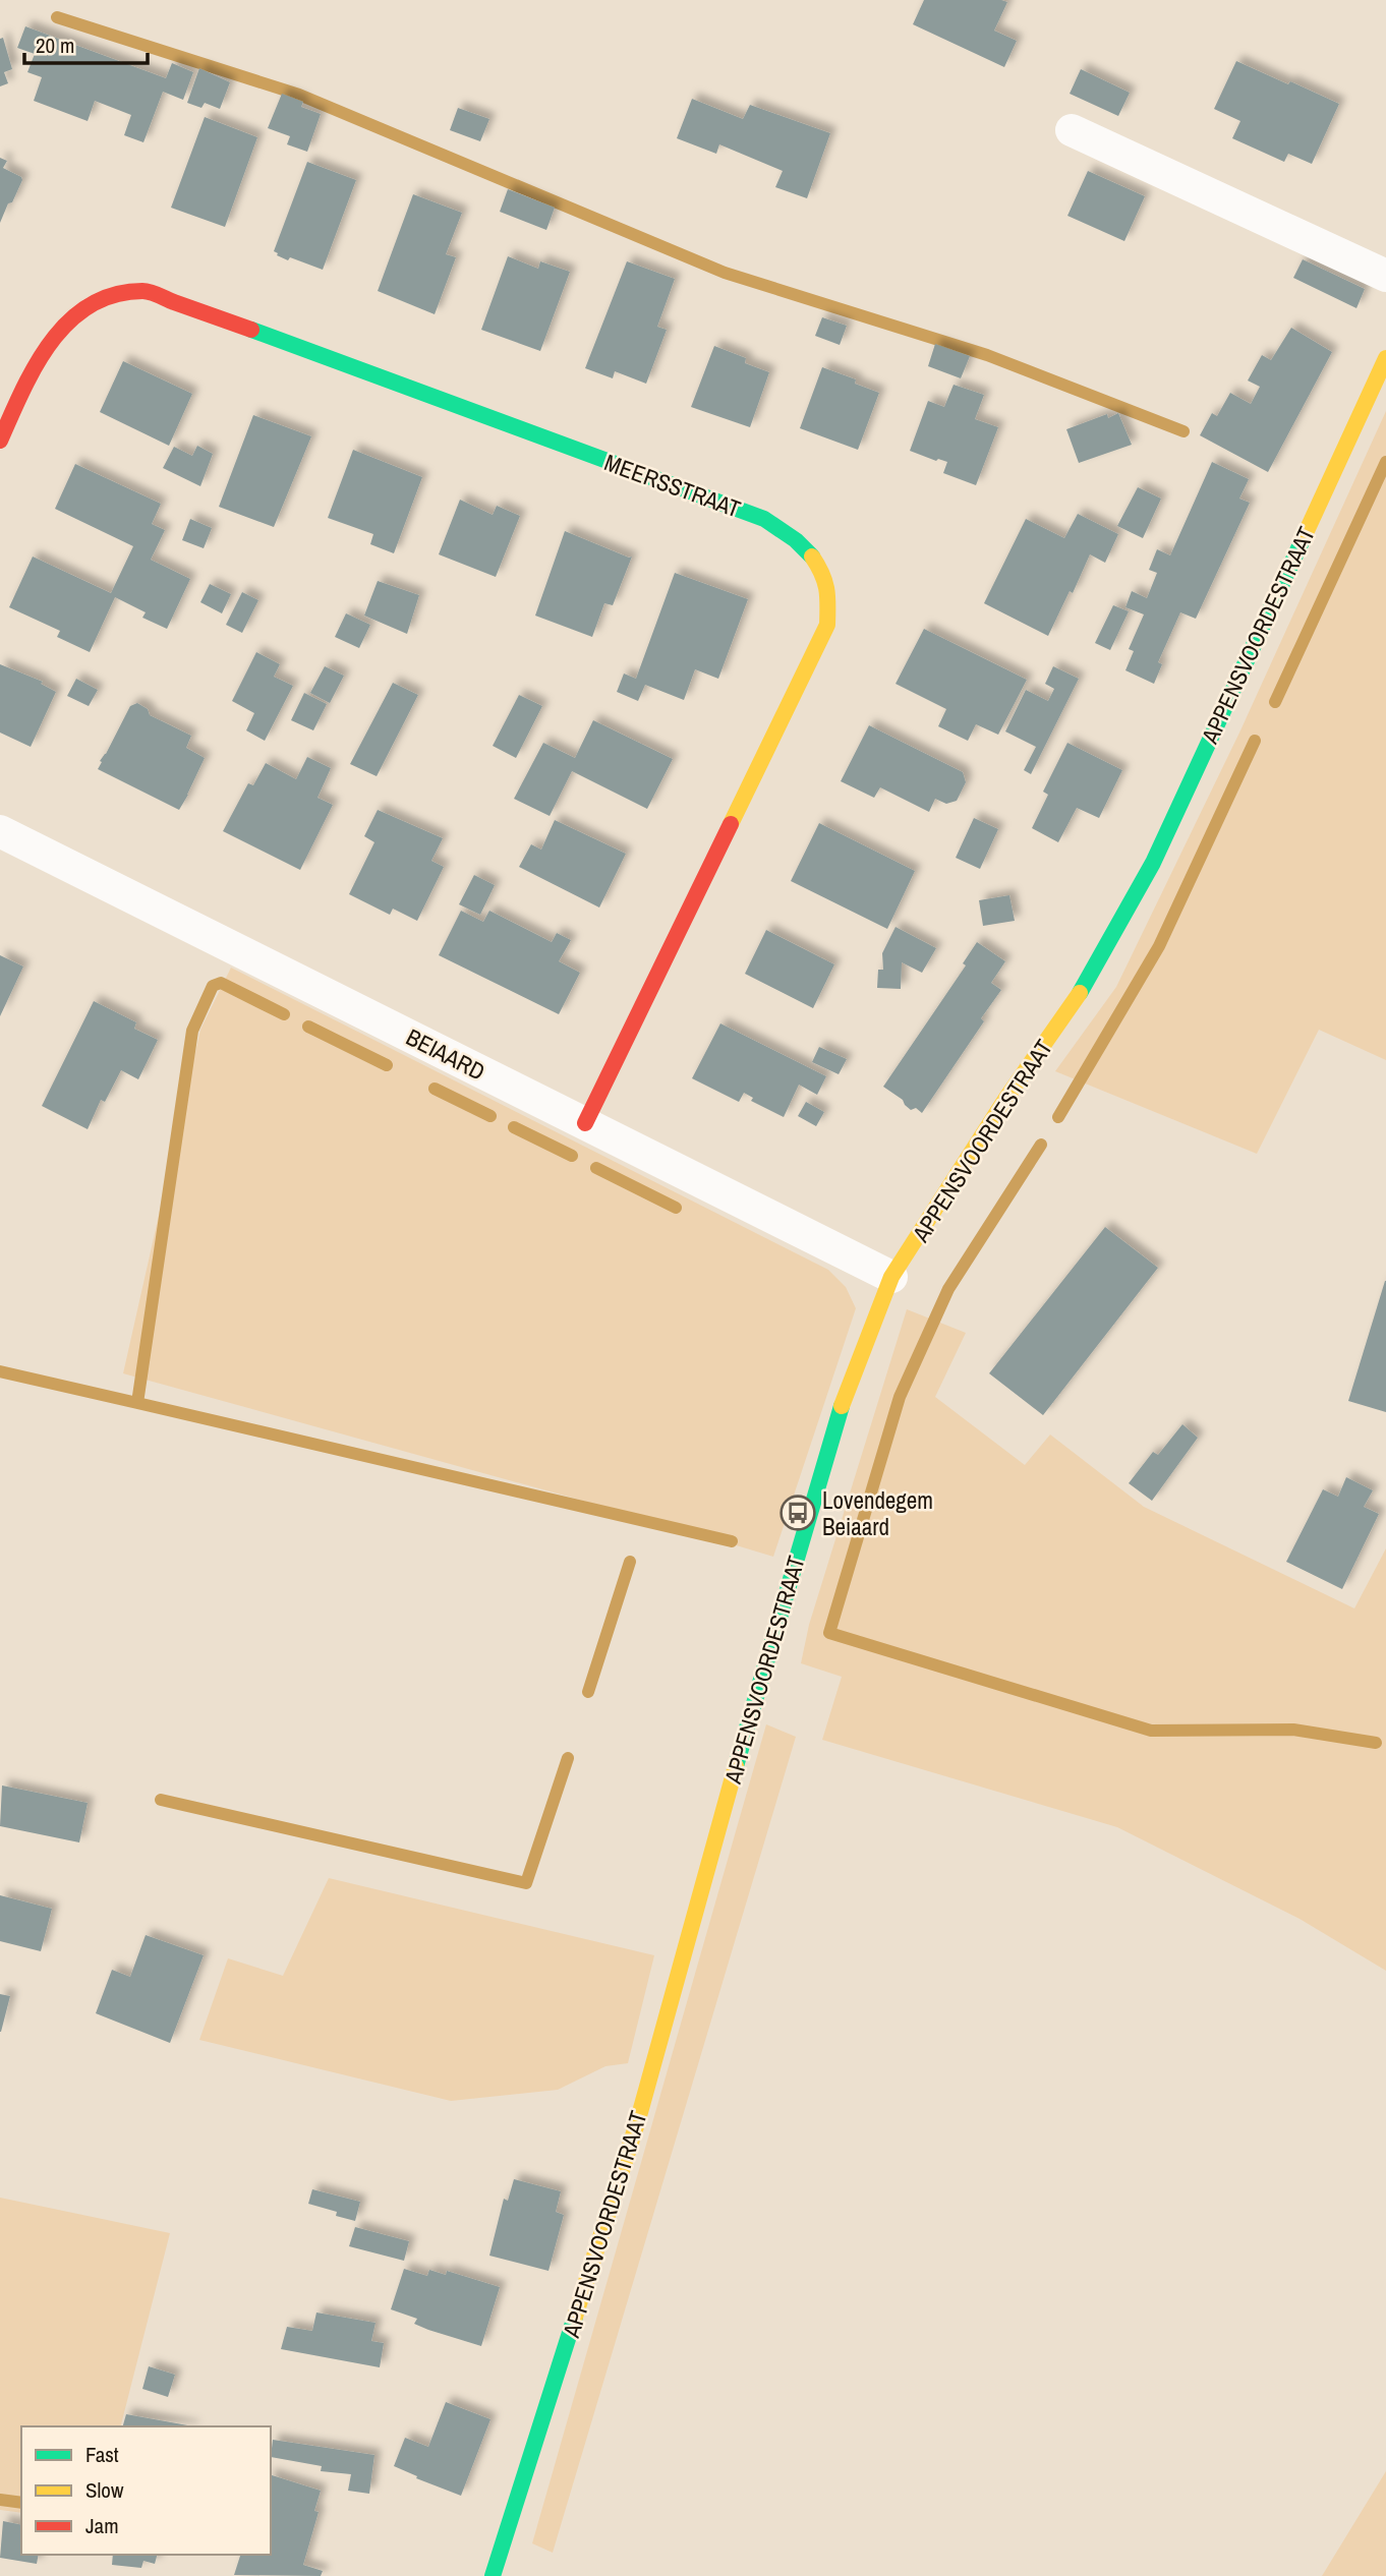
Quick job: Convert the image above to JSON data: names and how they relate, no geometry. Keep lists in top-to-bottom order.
{
  "streets": {
    "street": ["MEERSSTRAAT", "APPENSVOORDESTRAAT", "BEIAARD"]
  },
  "crossings": [
    ["MEERSSTRAAT", "BEIAARD"],
    ["APPENSVOORDESTRAAT", "BEIAARD"]
  ],
  "places": {
    "bus stop": ["Lovendegem Beiaard"]
  },
  "legend": ["Fast", "Slow", "Jam"],
  "scale_bar": "20 m"
}
